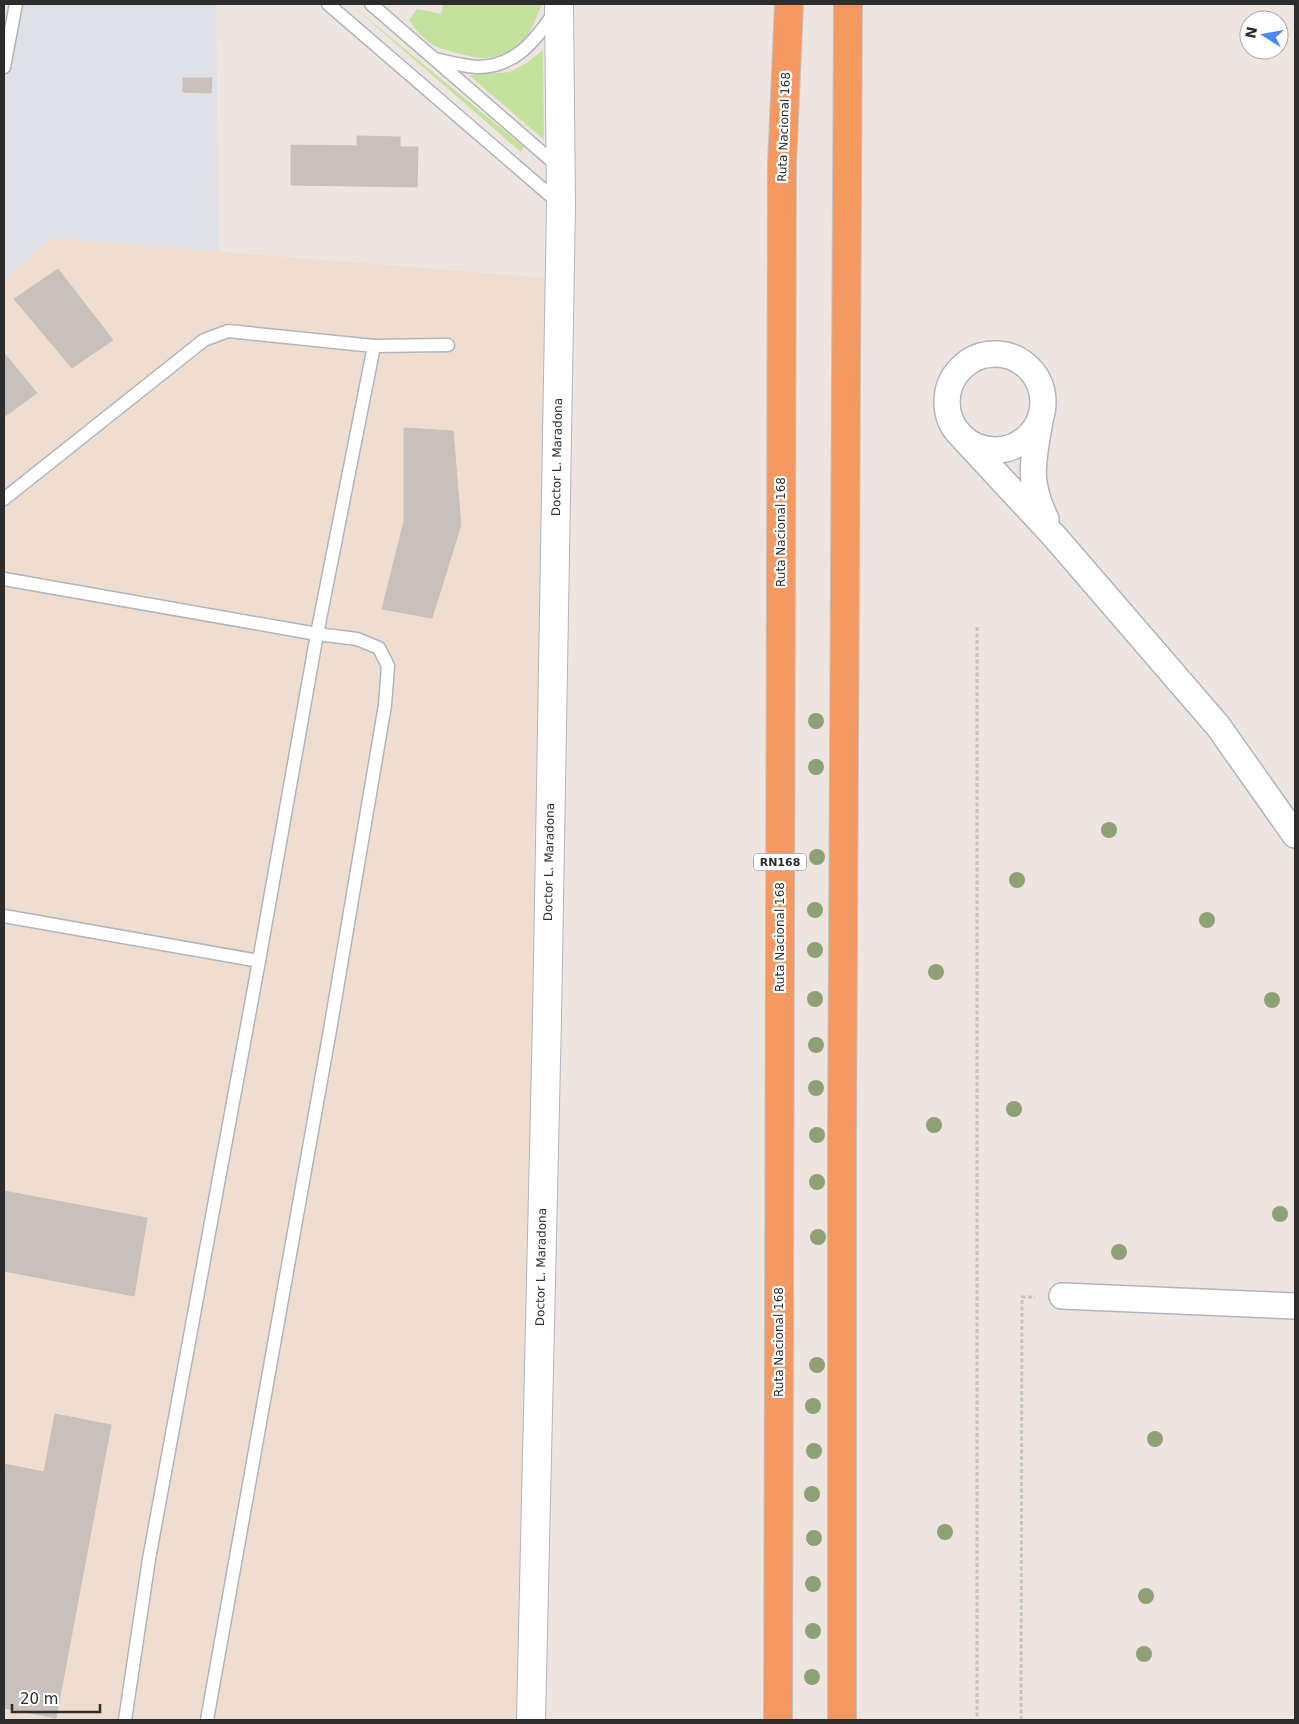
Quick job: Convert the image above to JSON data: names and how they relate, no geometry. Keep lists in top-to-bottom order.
{
  "streets": {
    "highway": ["Ruta Nacional 168", "RN168"],
    "main road": ["Doctor L. Maradona"]
  },
  "scale_bar": "20 m",
  "north": "left"
}
